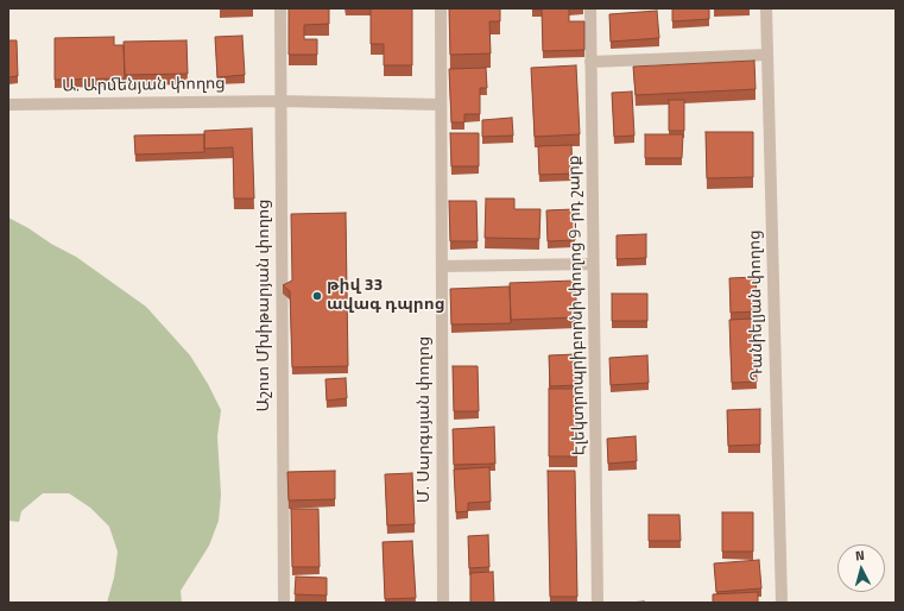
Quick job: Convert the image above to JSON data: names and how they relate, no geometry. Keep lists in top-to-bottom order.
{
  "streets": {
    "street": [
      "Ա. Արմենյան փողոց",
      "Աշոտ Մխիթարյան փողոց",
      "Էլեկտրոպրիբորնի փողոց 9-րդ շարք",
      "Դանիելյան փողոց",
      "Մ. Սարգսյան փողոց"
    ]
  },
  "crossings": [
    ["Ա. Արմենյան փողոց", "Աշոտ Մխիթարյան փողոց"],
    ["Ա. Արմենյան փողոց", "Մ. Սարգսյան փողոց"]
  ],
  "places": ["թիվ 33 ավագ դպրոց"],
  "north": "top"
}
